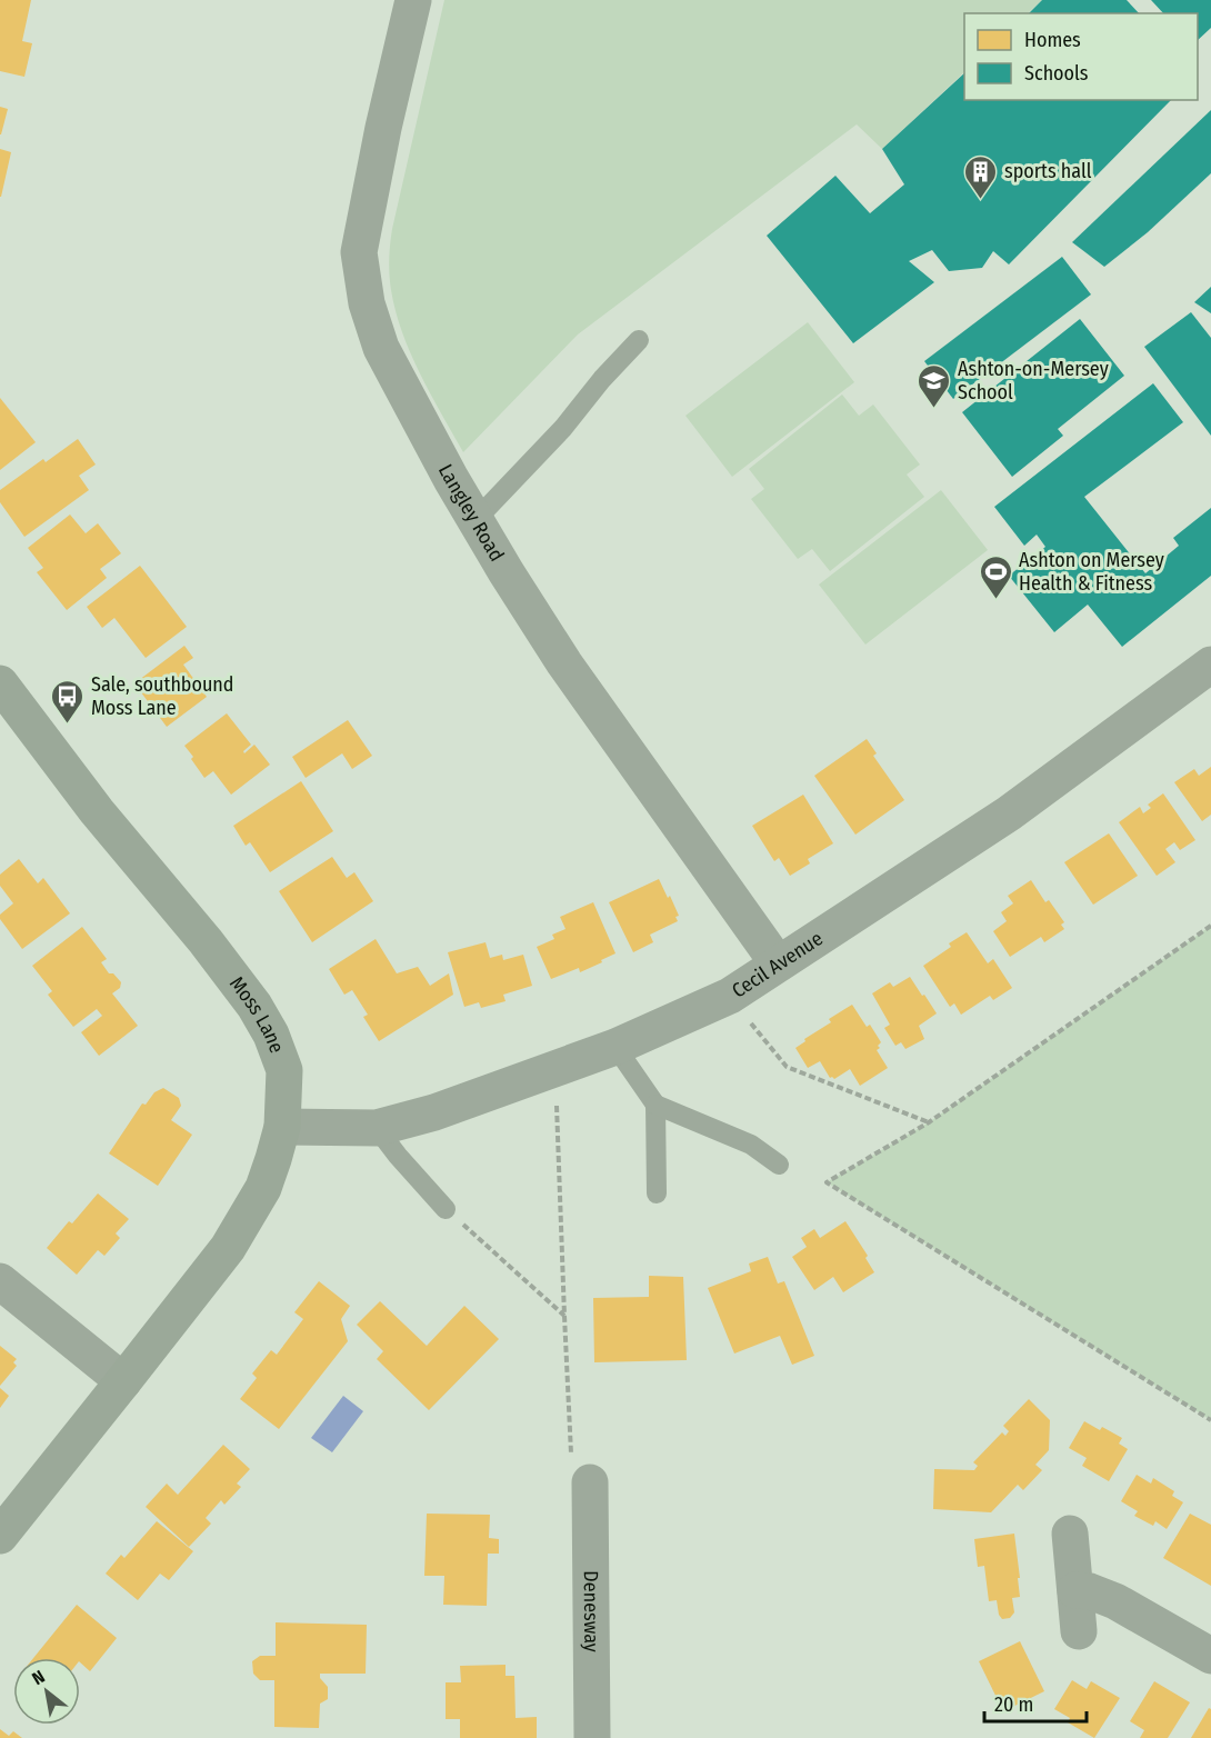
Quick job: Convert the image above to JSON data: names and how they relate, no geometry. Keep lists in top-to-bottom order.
{
  "streets": {
    "street": [
      "Langley Road",
      "Cecil Avenue",
      "Moss Lane",
      "Denesway"
    ]
  },
  "crossings": [
    ["Langley Road", "Cecil Avenue"],
    ["Cecil Avenue", "Moss Lane"]
  ],
  "places": {
    "building": ["sports hall"],
    "school or university": ["Ashton-on-Mersey School"],
    "sports": ["Ashton on Mersey Health & Fitness"],
    "bus stop": ["Sale, southbound Moss Lane"]
  },
  "legend": ["Homes", "Schools"],
  "scale_bar": "20 m",
  "north": "top left"
}
